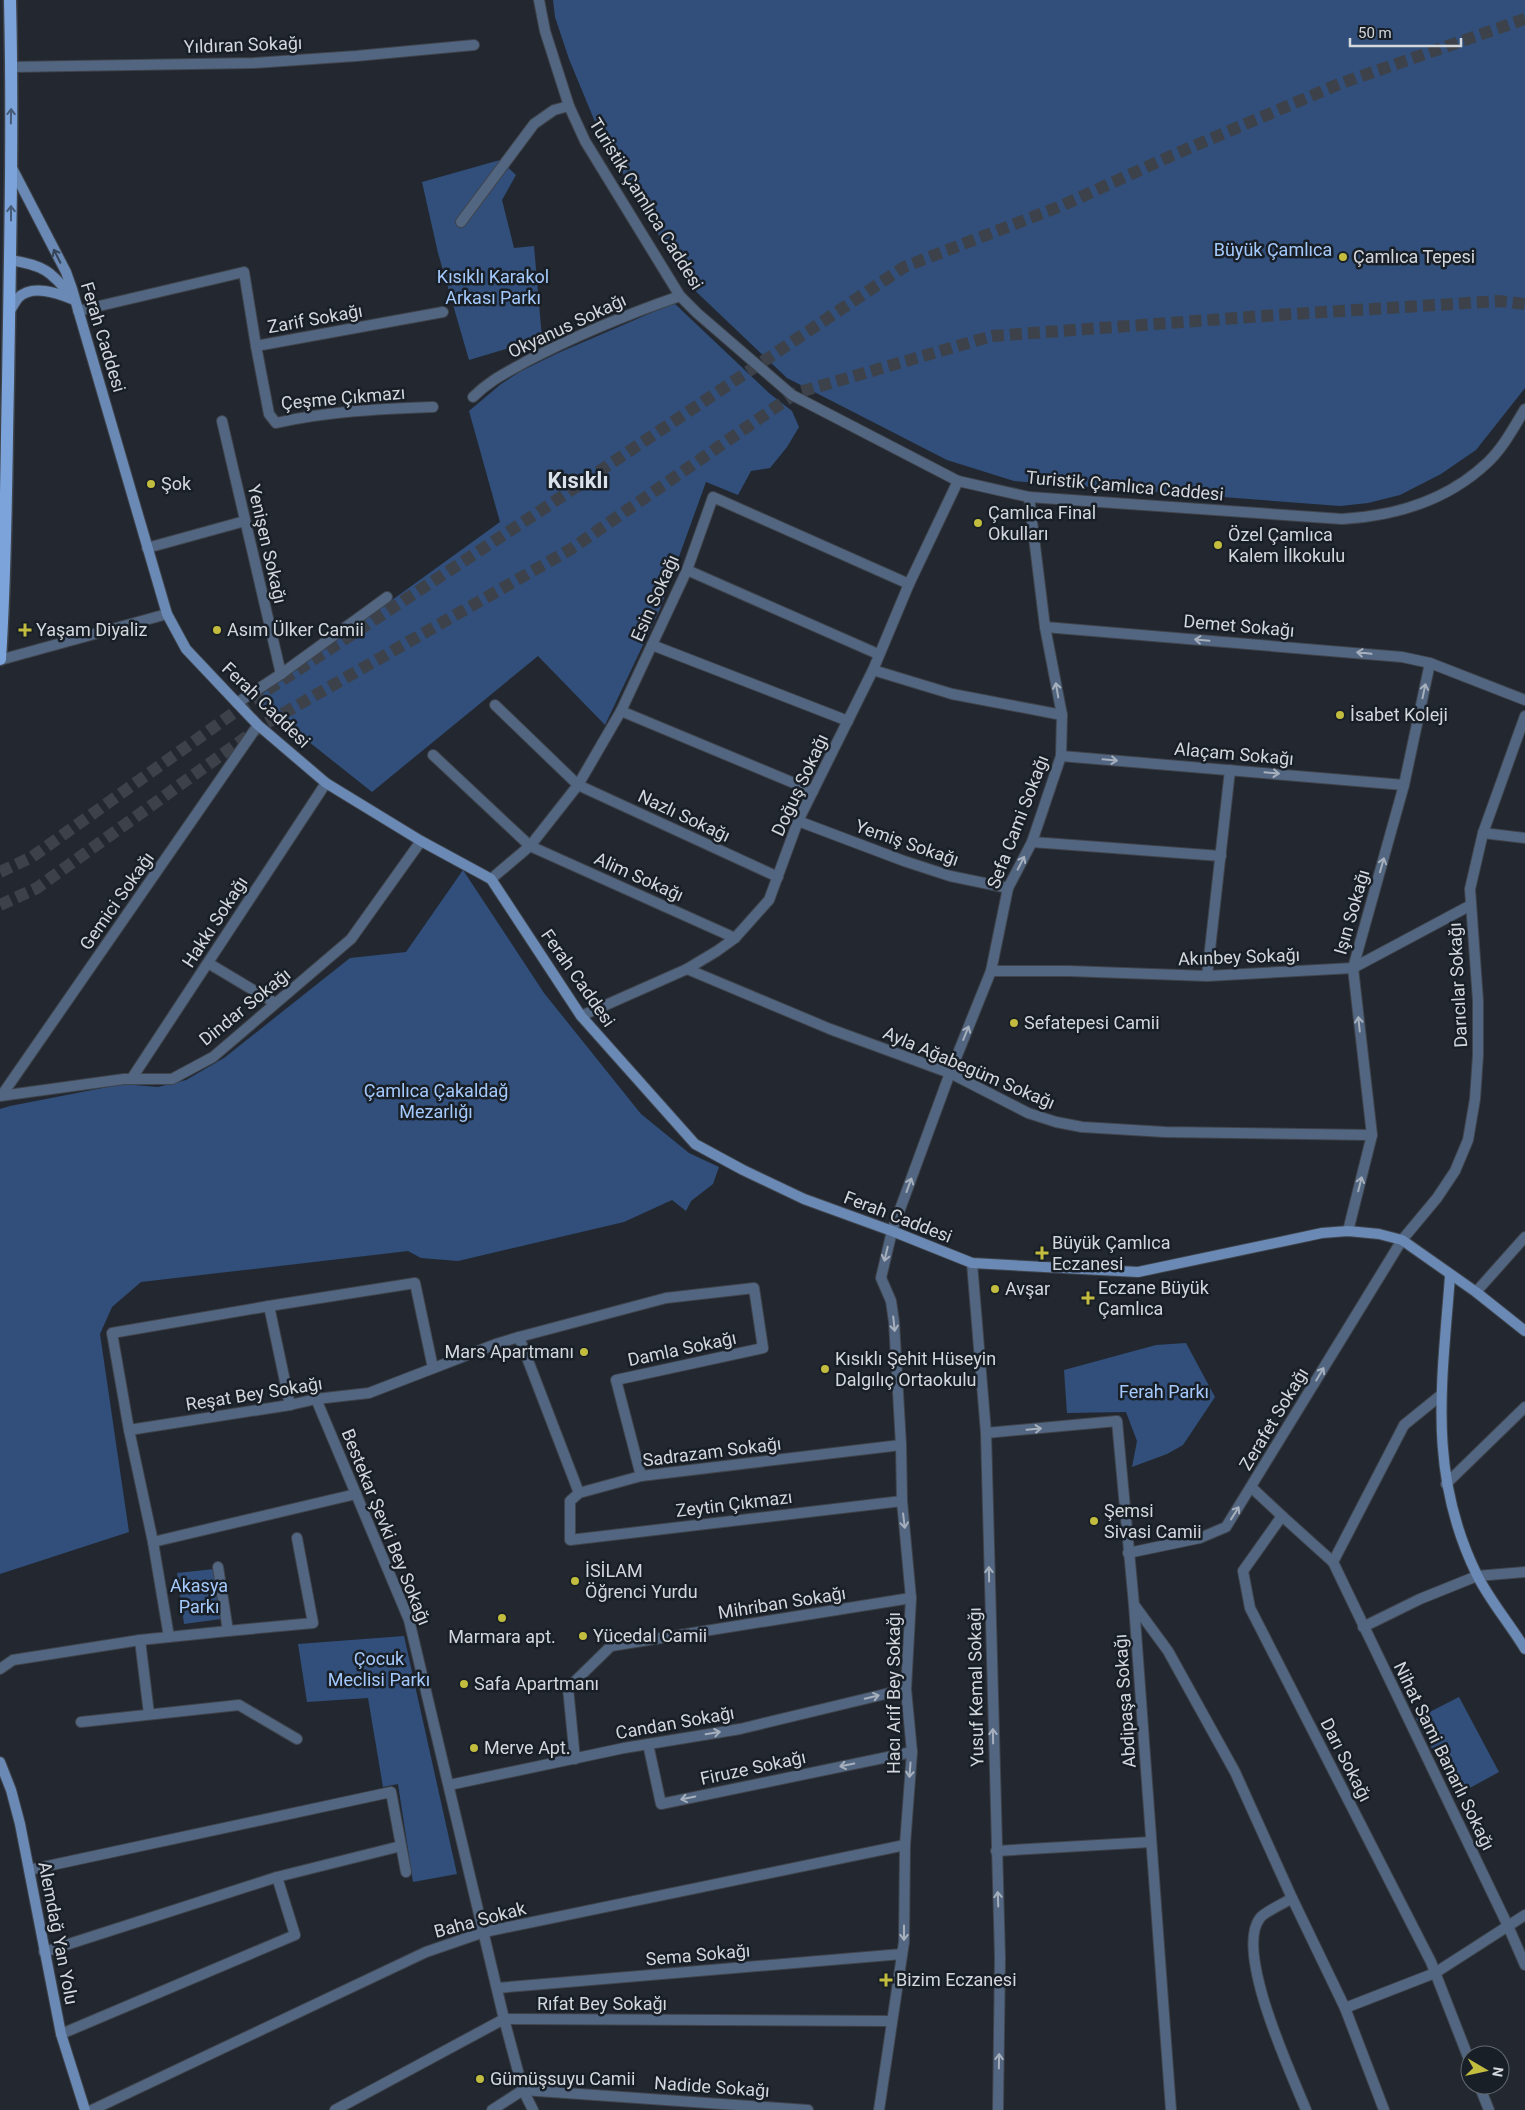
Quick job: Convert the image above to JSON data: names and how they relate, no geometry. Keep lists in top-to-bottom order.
{
  "streets": {
    "street": [
      "Yıldıran Sokağı",
      "Turistik Çamlıca Caddesi",
      "Zarif Sokağı",
      "Okyanus Sokağı",
      "Ferah Caddesi",
      "Çeşme Çıkmazı",
      "Yenişen Sokağı",
      "Esin Sokağı",
      "Demet Sokağı",
      "Alaçam Sokağı",
      "Doğuş Sokağı",
      "Nazlı Sokağı",
      "Sefa Cami Sokağı",
      "Yemiş Sokağı",
      "Alim Sokağı",
      "Gemici Sokağı",
      "Işın Sokağı",
      "Hakkı Sokağı",
      "Akınbey Sokağı",
      "Darıcılar Sokağı",
      "Dindar Sokağı",
      "Ayla Ağabegüm Sokağı",
      "Damla Sokağı",
      "Reşat Bey Sokağı",
      "Zerafet Sokağı",
      "Sadrazam Sokağı",
      "Zeytin Çıkmazı",
      "Bestekar Şevki Bey Sokağı",
      "Mihriban Sokağı",
      "Yusuf Kemal Sokağı",
      "Hacı Arif Bey Sokağı",
      "Abdipaşa Sokağı",
      "Candan Sokağı",
      "Nihat Sami Banarlı Sokağı",
      "Darı Sokağı",
      "Firuze Sokağı",
      "Baha Sokak",
      "Alemdağ Yan Yolu",
      "Sema Sokağı",
      "Rıfat Bey Sokağı",
      "Nadide Sokağı"
    ]
  },
  "crossings": [
    ["Turistik Çamlıca Caddesi", "Okyanus Sokağı"],
    ["Turistik Çamlıca Caddesi", "Doğuş Sokağı"],
    ["Turistik Çamlıca Caddesi", "Sefa Cami Sokağı"],
    ["Zarif Sokağı", "Ferah Caddesi"],
    ["Zarif Sokağı", "Çeşme Çıkmazı"],
    ["Ferah Caddesi", "Esin Sokağı"],
    ["Ferah Caddesi", "Doğuş Sokağı"],
    ["Ferah Caddesi", "Sefa Cami Sokağı"],
    ["Ferah Caddesi", "Gemici Sokağı"],
    ["Ferah Caddesi", "Işın Sokağı"],
    ["Ferah Caddesi", "Hakkı Sokağı"],
    ["Ferah Caddesi", "Darıcılar Sokağı"],
    ["Ferah Caddesi", "Dindar Sokağı"],
    ["Ferah Caddesi", "Zerafet Sokağı"],
    ["Ferah Caddesi", "Yusuf Kemal Sokağı"],
    ["Esin Sokağı", "Doğuş Sokağı"],
    ["Esin Sokağı", "Nazlı Sokağı"],
    ["Esin Sokağı", "Alim Sokağı"],
    ["Demet Sokağı", "Sefa Cami Sokağı"],
    ["Demet Sokağı", "Işın Sokağı"],
    ["Alaçam Sokağı", "Sefa Cami Sokağı"],
    ["Alaçam Sokağı", "Işın Sokağı"],
    ["Doğuş Sokağı", "Nazlı Sokağı"],
    ["Doğuş Sokağı", "Yemiş Sokağı"],
    ["Doğuş Sokağı", "Alim Sokağı"],
    ["Doğuş Sokağı", "Ayla Ağabegüm Sokağı"],
    ["Sefa Cami Sokağı", "Yemiş Sokağı"],
    ["Sefa Cami Sokağı", "Akınbey Sokağı"],
    ["Sefa Cami Sokağı", "Ayla Ağabegüm Sokağı"],
    ["Sefa Cami Sokağı", "Hacı Arif Bey Sokağı"],
    ["Gemici Sokağı", "Dindar Sokağı"],
    ["Işın Sokağı", "Akınbey Sokağı"],
    ["Işın Sokağı", "Ayla Ağabegüm Sokağı"],
    ["Hakkı Sokağı", "Dindar Sokağı"],
    ["Akınbey Sokağı", "Darıcılar Sokağı"],
    ["Darıcılar Sokağı", "Zerafet Sokağı"],
    ["Damla Sokağı", "Reşat Bey Sokağı"],
    ["Damla Sokağı", "Sadrazam Sokağı"],
    ["Reşat Bey Sokağı", "Bestekar Şevki Bey Sokağı"],
    ["Zerafet Sokağı", "Abdipaşa Sokağı"],
    ["Sadrazam Sokağı", "Zeytin Çıkmazı"],
    ["Sadrazam Sokağı", "Hacı Arif Bey Sokağı"],
    ["Zeytin Çıkmazı", "Hacı Arif Bey Sokağı"],
    ["Bestekar Şevki Bey Sokağı", "Candan Sokağı"],
    ["Bestekar Şevki Bey Sokağı", "Baha Sokak"],
    ["Bestekar Şevki Bey Sokağı", "Sema Sokağı"],
    ["Bestekar Şevki Bey Sokağı", "Rıfat Bey Sokağı"],
    ["Bestekar Şevki Bey Sokağı", "Nadide Sokağı"],
    ["Mihriban Sokağı", "Hacı Arif Bey Sokağı"],
    ["Mihriban Sokağı", "Candan Sokağı"],
    ["Yusuf Kemal Sokağı", "Abdipaşa Sokağı"],
    ["Hacı Arif Bey Sokağı", "Candan Sokağı"],
    ["Hacı Arif Bey Sokağı", "Firuze Sokağı"],
    ["Hacı Arif Bey Sokağı", "Baha Sokak"],
    ["Hacı Arif Bey Sokağı", "Sema Sokağı"],
    ["Hacı Arif Bey Sokağı", "Rıfat Bey Sokağı"],
    ["Candan Sokağı", "Firuze Sokağı"],
    ["Nihat Sami Banarlı Sokağı", "Darı Sokağı"]
  ],
  "one_way": [
    "Demet Sokağı",
    "Işın Sokağı",
    "Zerafet Sokağı",
    "Yusuf Kemal Sokağı",
    "Hacı Arif Bey Sokağı",
    "Candan Sokağı",
    "Firuze Sokağı"
  ],
  "districts": ["Kısıklı"],
  "parks": [
    "Büyük Çamlıca",
    "Kısıklı Karakol Arkası Parkı",
    "Çamlıca Çakaldağ Mezarlığı",
    "Ferah Parkı",
    "Akasya Parkı",
    "Çocuk Meclisi Parkı"
  ],
  "places": {
    "other": [
      "Çamlıca Tepesi",
      "Şok",
      "Çamlıca Final Okulları",
      "Özel Çamlıca Kalem İlkokulu",
      "Asım Ülker Camii",
      "İsabet Koleji",
      "Sefatepesi Camii",
      "Avşar",
      "Mars Apartmanı",
      "Kısıklı Şehit Hüseyin Dalgılıç Ortaokulu",
      "Şemsi Sivasi Camii",
      "İSİLAM Öğrenci Yurdu",
      "Marmara apt.",
      "Yücedal Camii",
      "Safa Apartmanı",
      "Merve Apt.",
      "Gümüşsuyu Camii"
    ],
    "health": [
      "Yaşam Diyaliz",
      "Büyük Çamlıca Eczanesi",
      "Eczane Büyük Çamlıca",
      "Bizim Eczanesi"
    ]
  },
  "scale_bar": "50 m",
  "north": "right"
}
